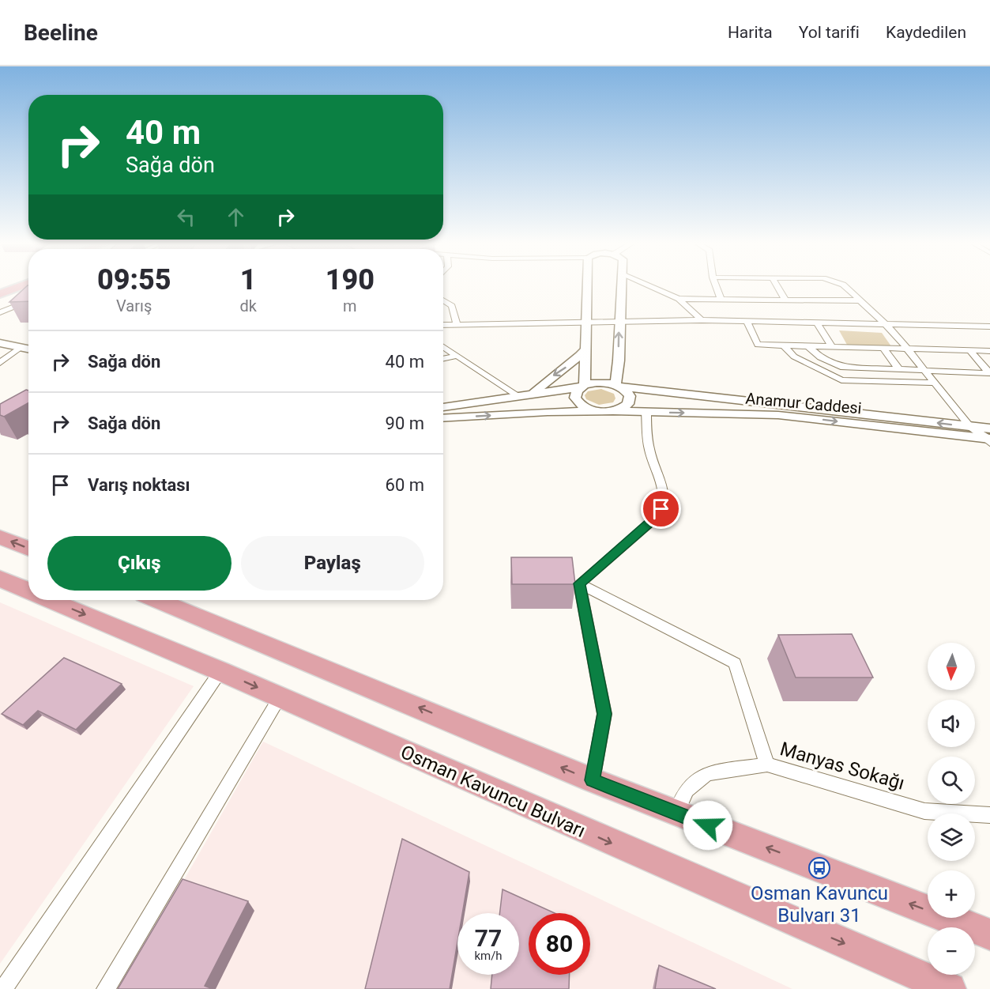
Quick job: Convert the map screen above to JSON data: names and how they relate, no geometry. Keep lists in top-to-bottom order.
{
  "streets": {
    "highway": ["Osman Kavuncu Bulvarı"],
    "street": ["Anamur Caddesi", "Manyas Sokağı"]
  },
  "places": {
    "bus stop": ["Osman Kavuncu Bulvarı 31"]
  },
  "north": "bottom",
  "page": {
    "header": "Beeline",
    "nav": ["Harita", "Yol tarifi", "Kaydedilen"],
    "turn": ["40 m", "Sağa dön"],
    "eta": [
      "09:55",
      "Varış",
      "1",
      "dk",
      "190",
      "m"
    ],
    "list": [
      {
        "name": "Sağa dön",
        "value": "40 m"
      },
      {
        "name": "Sağa dön",
        "value": "90 m"
      },
      {
        "name": "Varış noktası",
        "value": "60 m"
      }
    ],
    "buttons": ["Çıkış", "Paylaş"],
    "map_buttons": ["+", "−"],
    "speed": "77 km/h",
    "limit": "80"
  }
}
